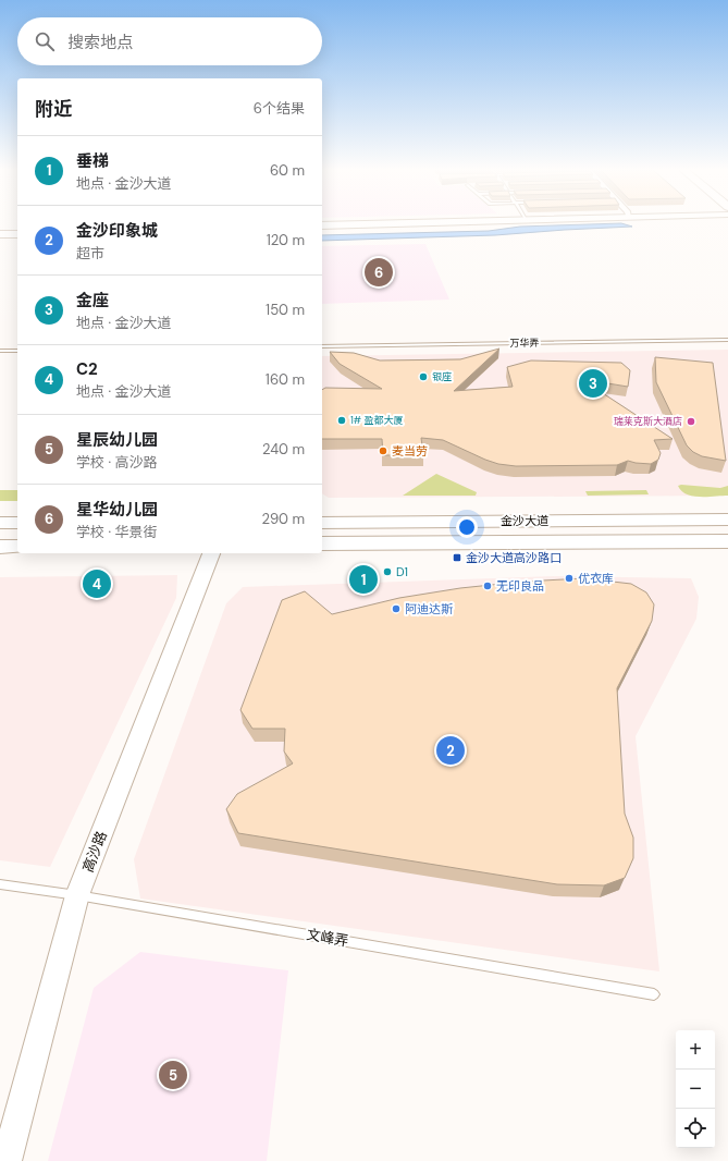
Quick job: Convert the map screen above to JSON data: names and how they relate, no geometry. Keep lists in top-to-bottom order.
{
  "streets": {
    "main road": ["金沙大道"],
    "street": ["高沙路"],
    "lane": ["万华弄", "文峰弄"]
  },
  "crossings": [
    ["高沙路", "文峰弄"]
  ],
  "places": {
    "other": [
      "银座",
      "1# 盈都大厦",
      "瑞莱克斯大酒店",
      "麦当劳",
      "D1",
      "优衣库",
      "无印良品",
      "阿迪达斯"
    ],
    "transit": ["金沙大道高沙路口"]
  },
  "page": {
    "search": "搜索地点",
    "heading": ["附近", "6个结果"],
    "list": [
      {
        "mark": "1",
        "name": "垂梯",
        "note": "地点 · 金沙大道",
        "value": "60 m"
      },
      {
        "mark": "2",
        "name": "金沙印象城",
        "note": "超市",
        "value": "120 m"
      },
      {
        "mark": "3",
        "name": "金座",
        "note": "地点 · 金沙大道",
        "value": "150 m"
      },
      {
        "mark": "4",
        "name": "C2",
        "note": "地点 · 金沙大道",
        "value": "160 m"
      },
      {
        "mark": "5",
        "name": "星辰幼儿园",
        "note": "学校 · 高沙路",
        "value": "240 m"
      },
      {
        "mark": "6",
        "name": "星华幼儿园",
        "note": "学校 · 华景街",
        "value": "290 m"
      }
    ],
    "pins": [
      "6",
      "3",
      "1",
      "4",
      "2",
      "5"
    ],
    "map_buttons": ["+", "−"]
  }
}
